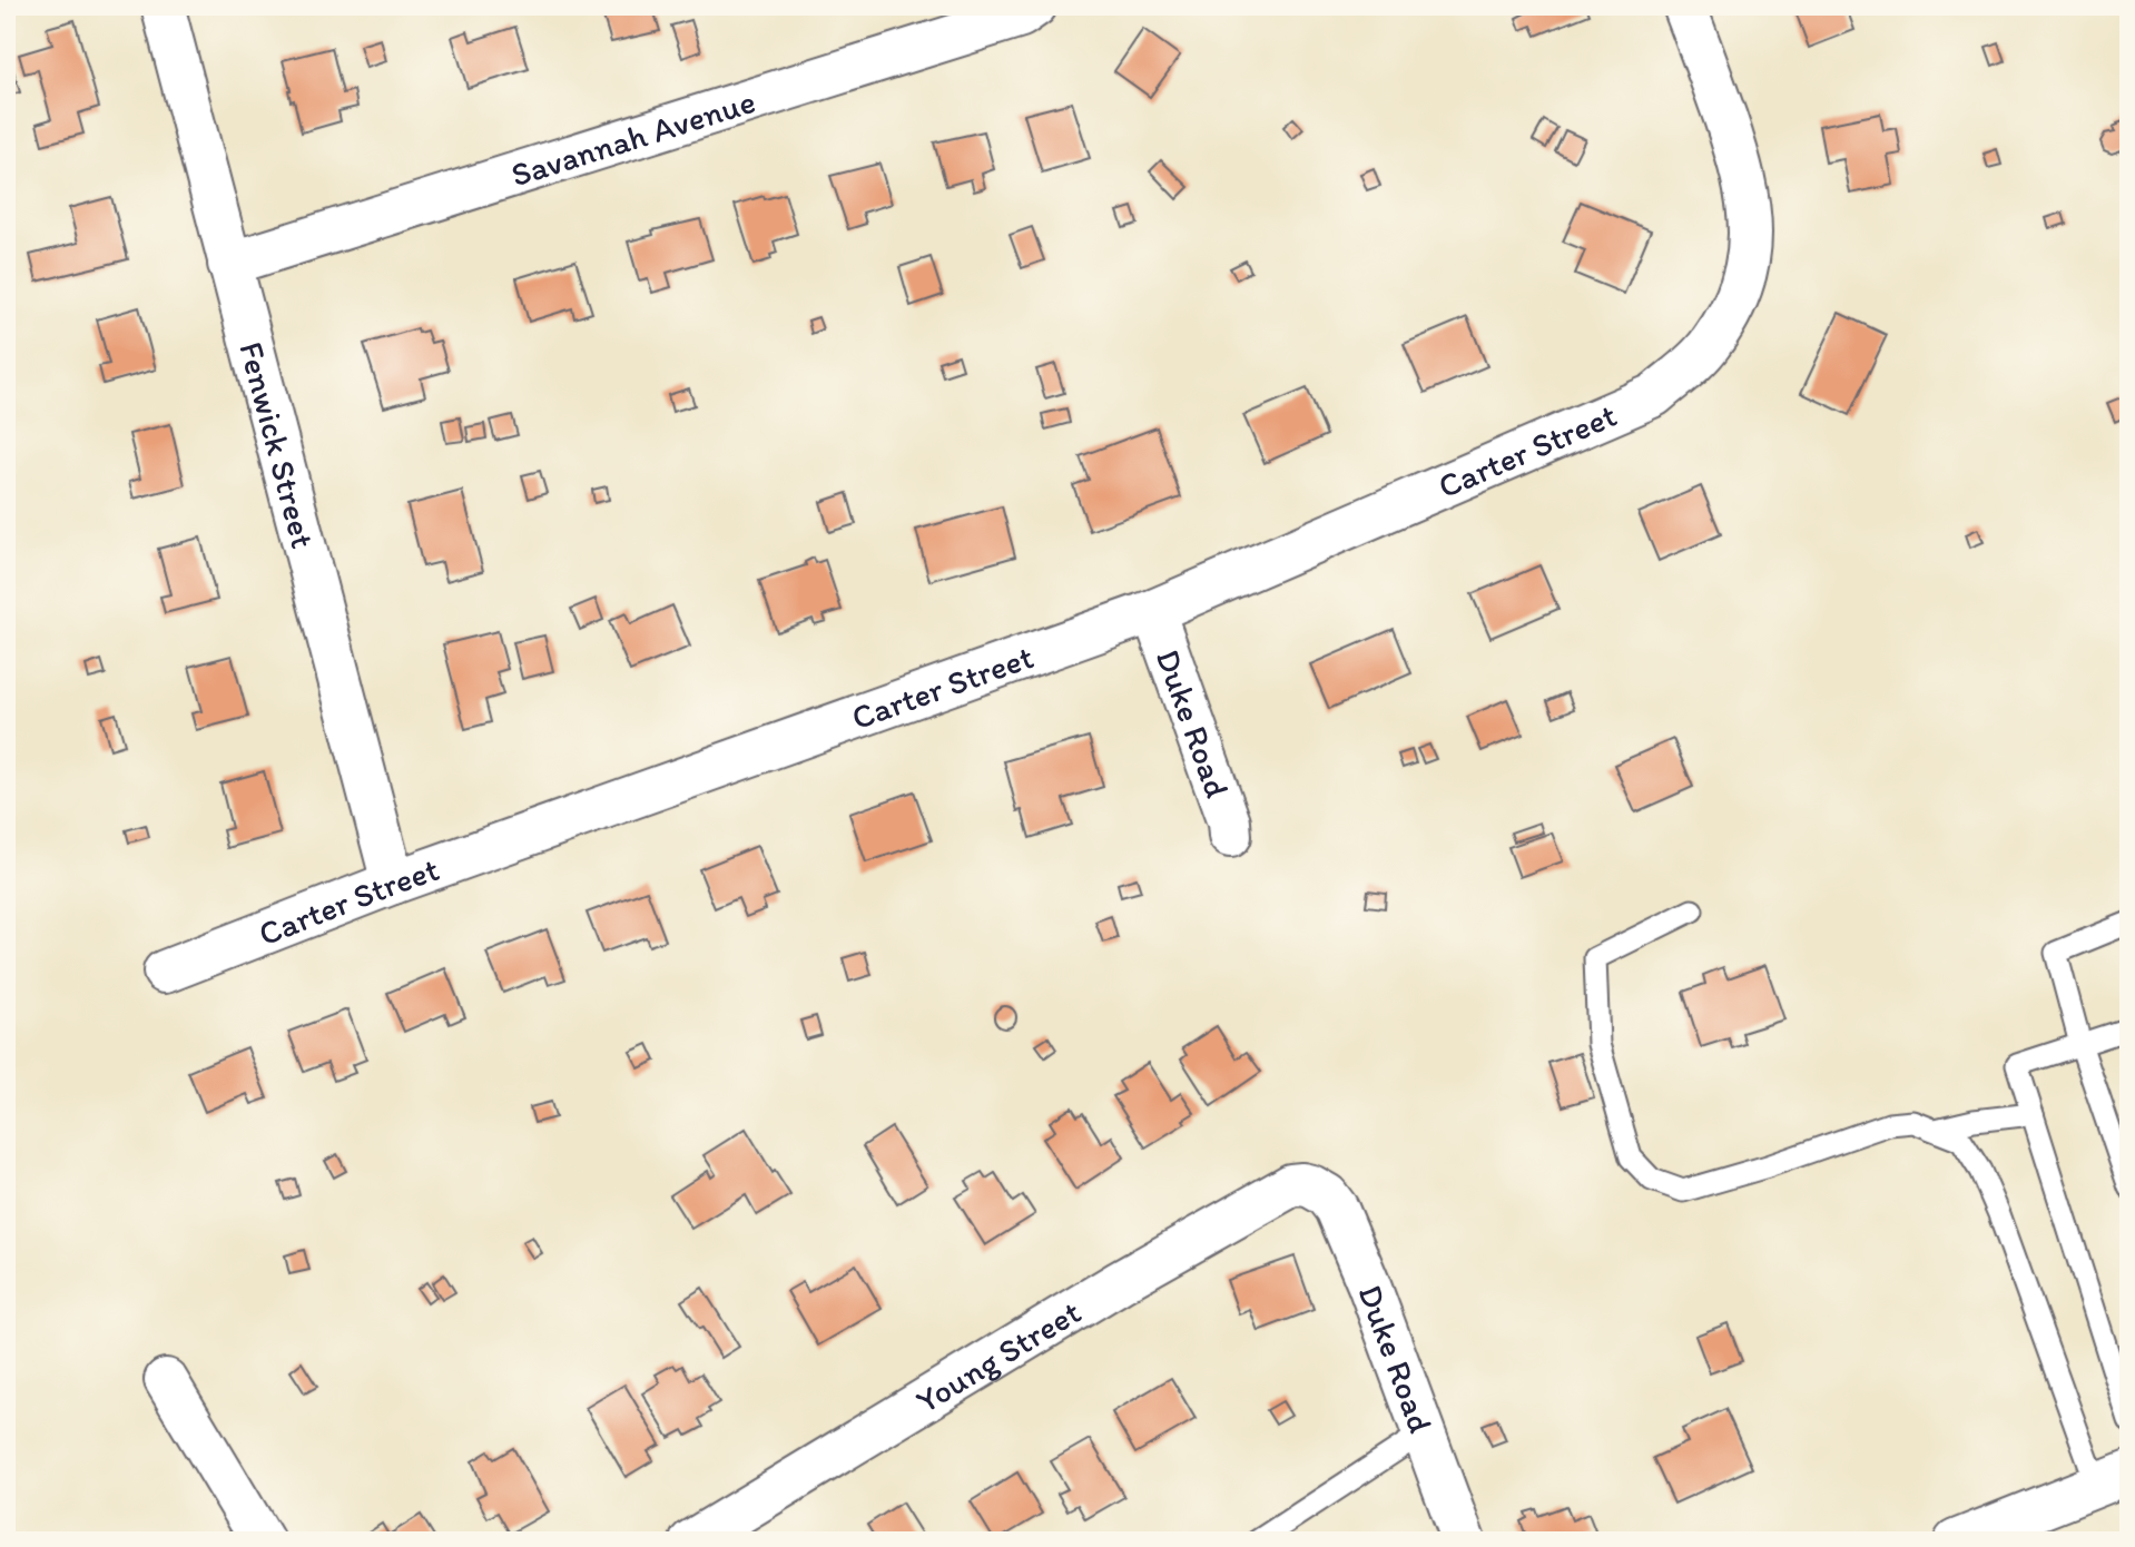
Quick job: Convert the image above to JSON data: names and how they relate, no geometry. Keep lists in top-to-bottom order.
{
  "streets": {
    "street": [
      "Savannah Avenue",
      "Fenwick Street",
      "Carter Street",
      "Duke Road",
      "Young Street"
    ]
  },
  "crossings": [
    ["Savannah Avenue", "Fenwick Street"],
    ["Fenwick Street", "Carter Street"],
    ["Carter Street", "Duke Road"],
    ["Duke Road", "Young Street"]
  ]
}
